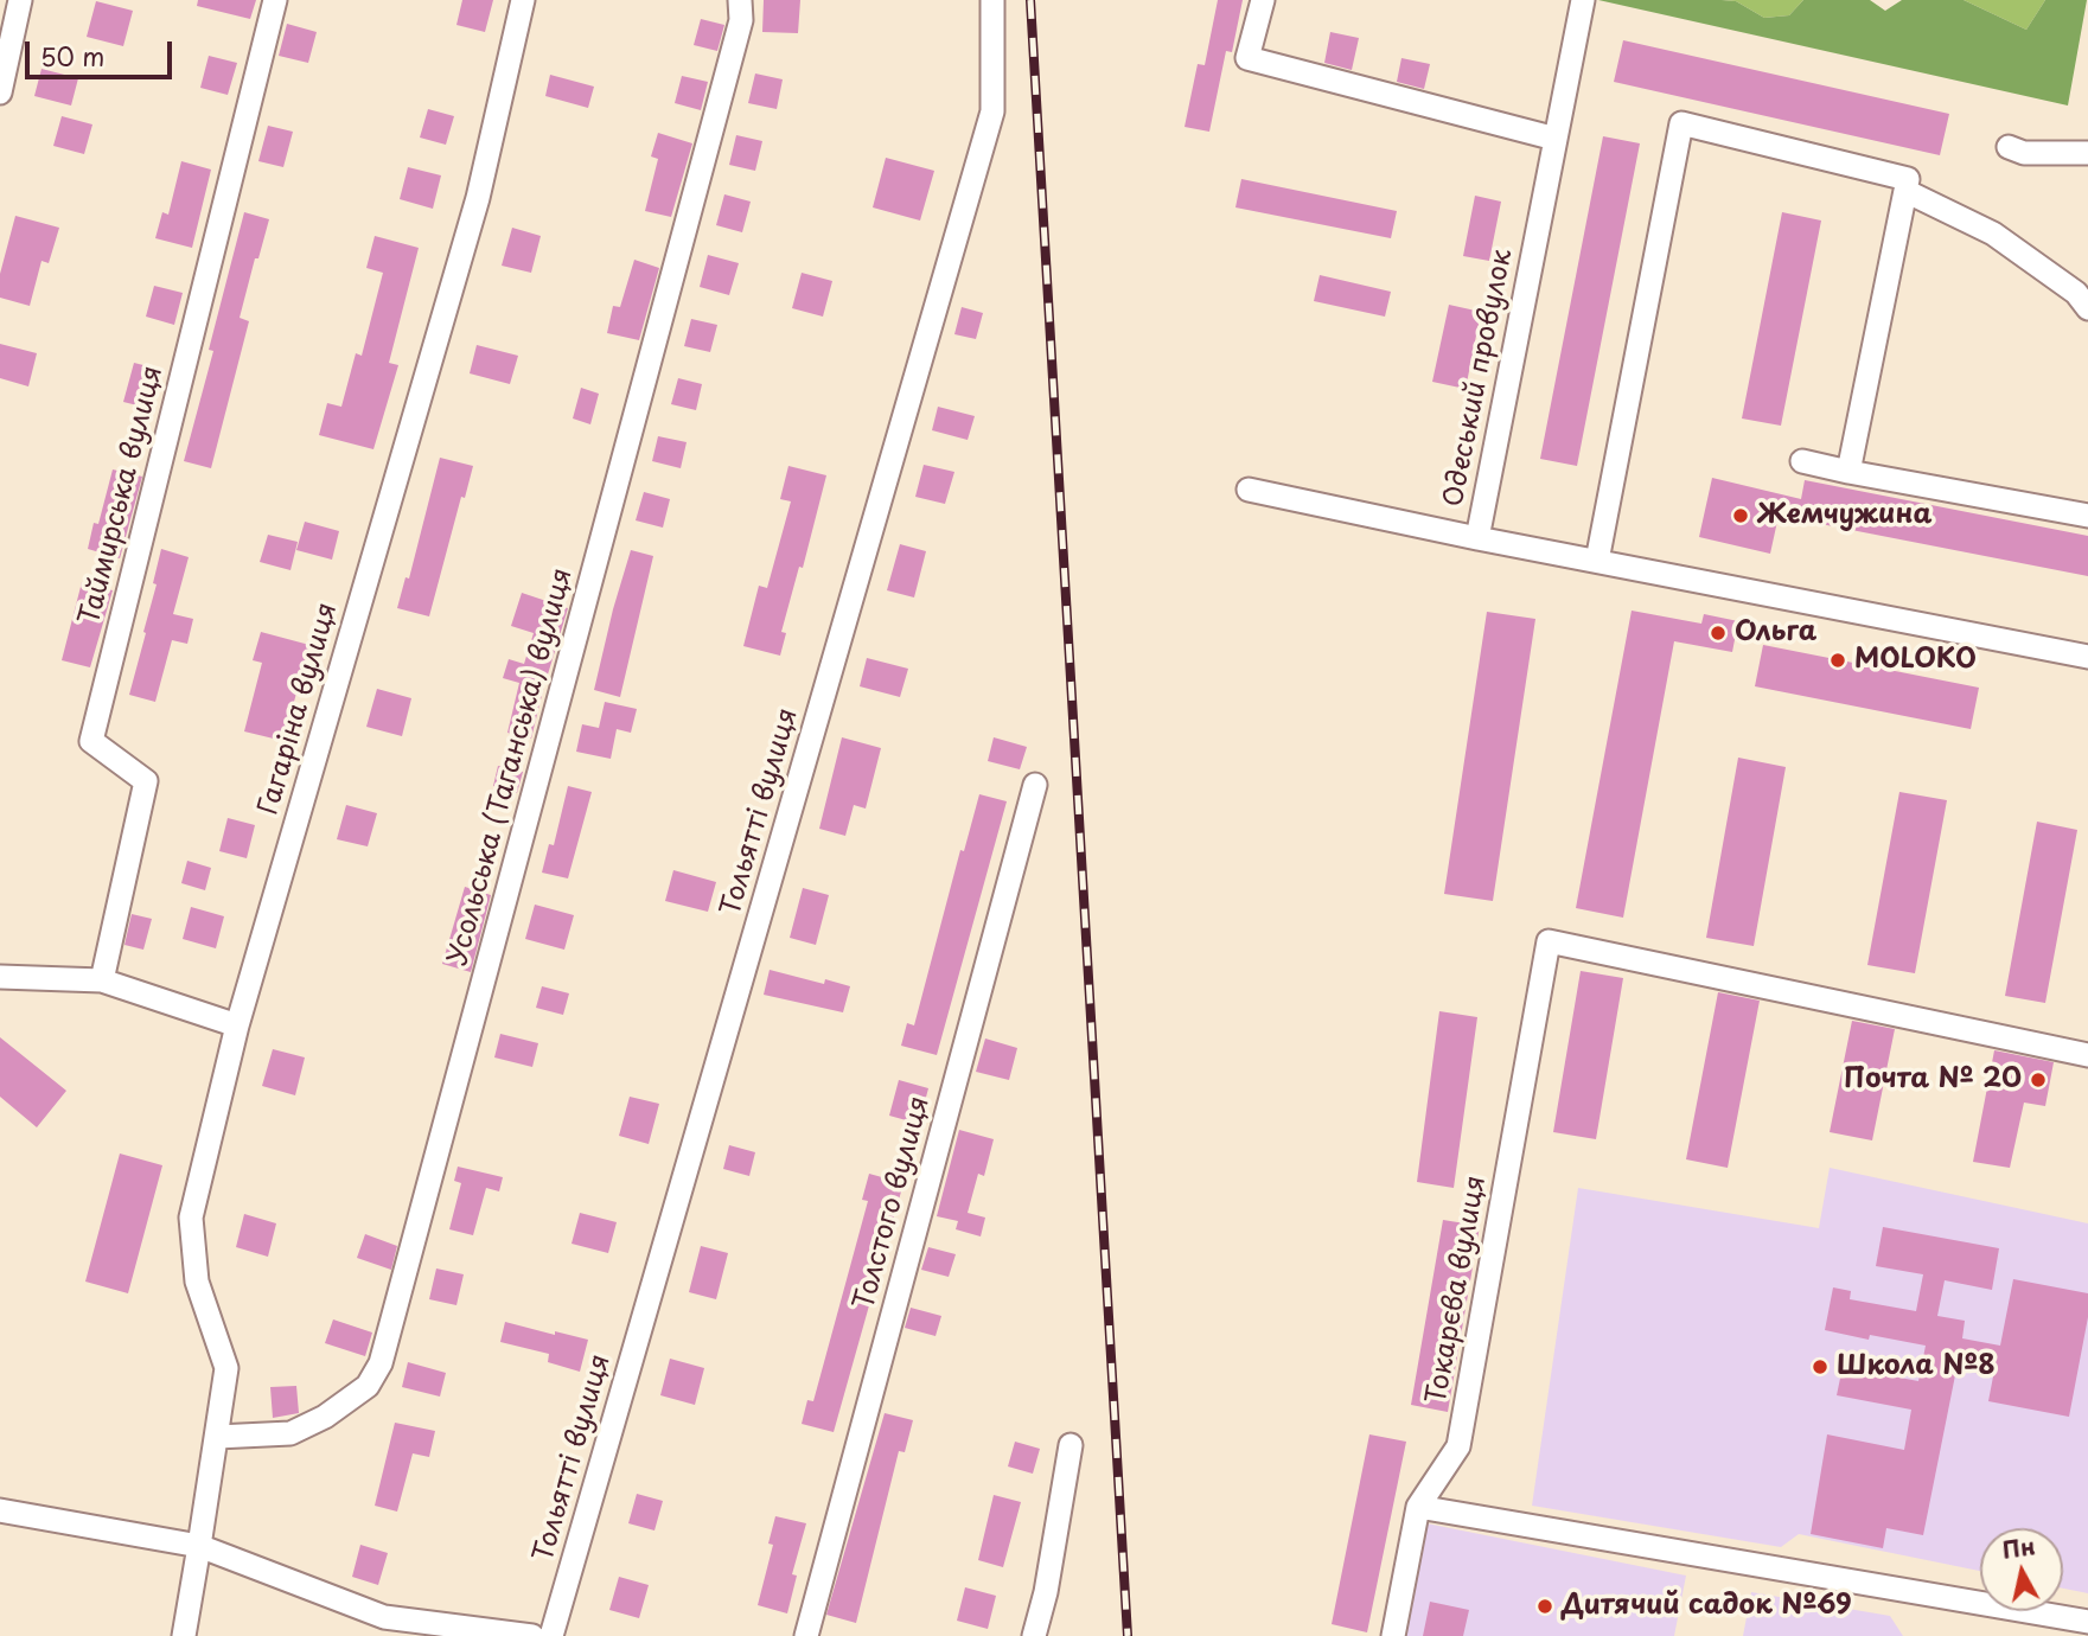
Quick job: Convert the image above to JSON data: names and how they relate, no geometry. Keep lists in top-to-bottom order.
{
  "streets": {
    "street": [
      "Одеський провулок",
      "Таймирська вулиця",
      "Гагаріна вулиця",
      "Усольська (Таганська) вулиця",
      "Тольятті вулиця",
      "Толстого вулиця",
      "Токарєва вулиця"
    ]
  },
  "crossings": [
    ["Гагаріна вулиця", "Усольська (Таганська) вулиця"]
  ],
  "places": [
    "Жемчужина",
    "Ольга",
    "MOLOKO",
    "Почта № 20",
    "Школа №8",
    "Дитячий садок №69"
  ],
  "scale_bar": "50 m",
  "north": "top"
}
